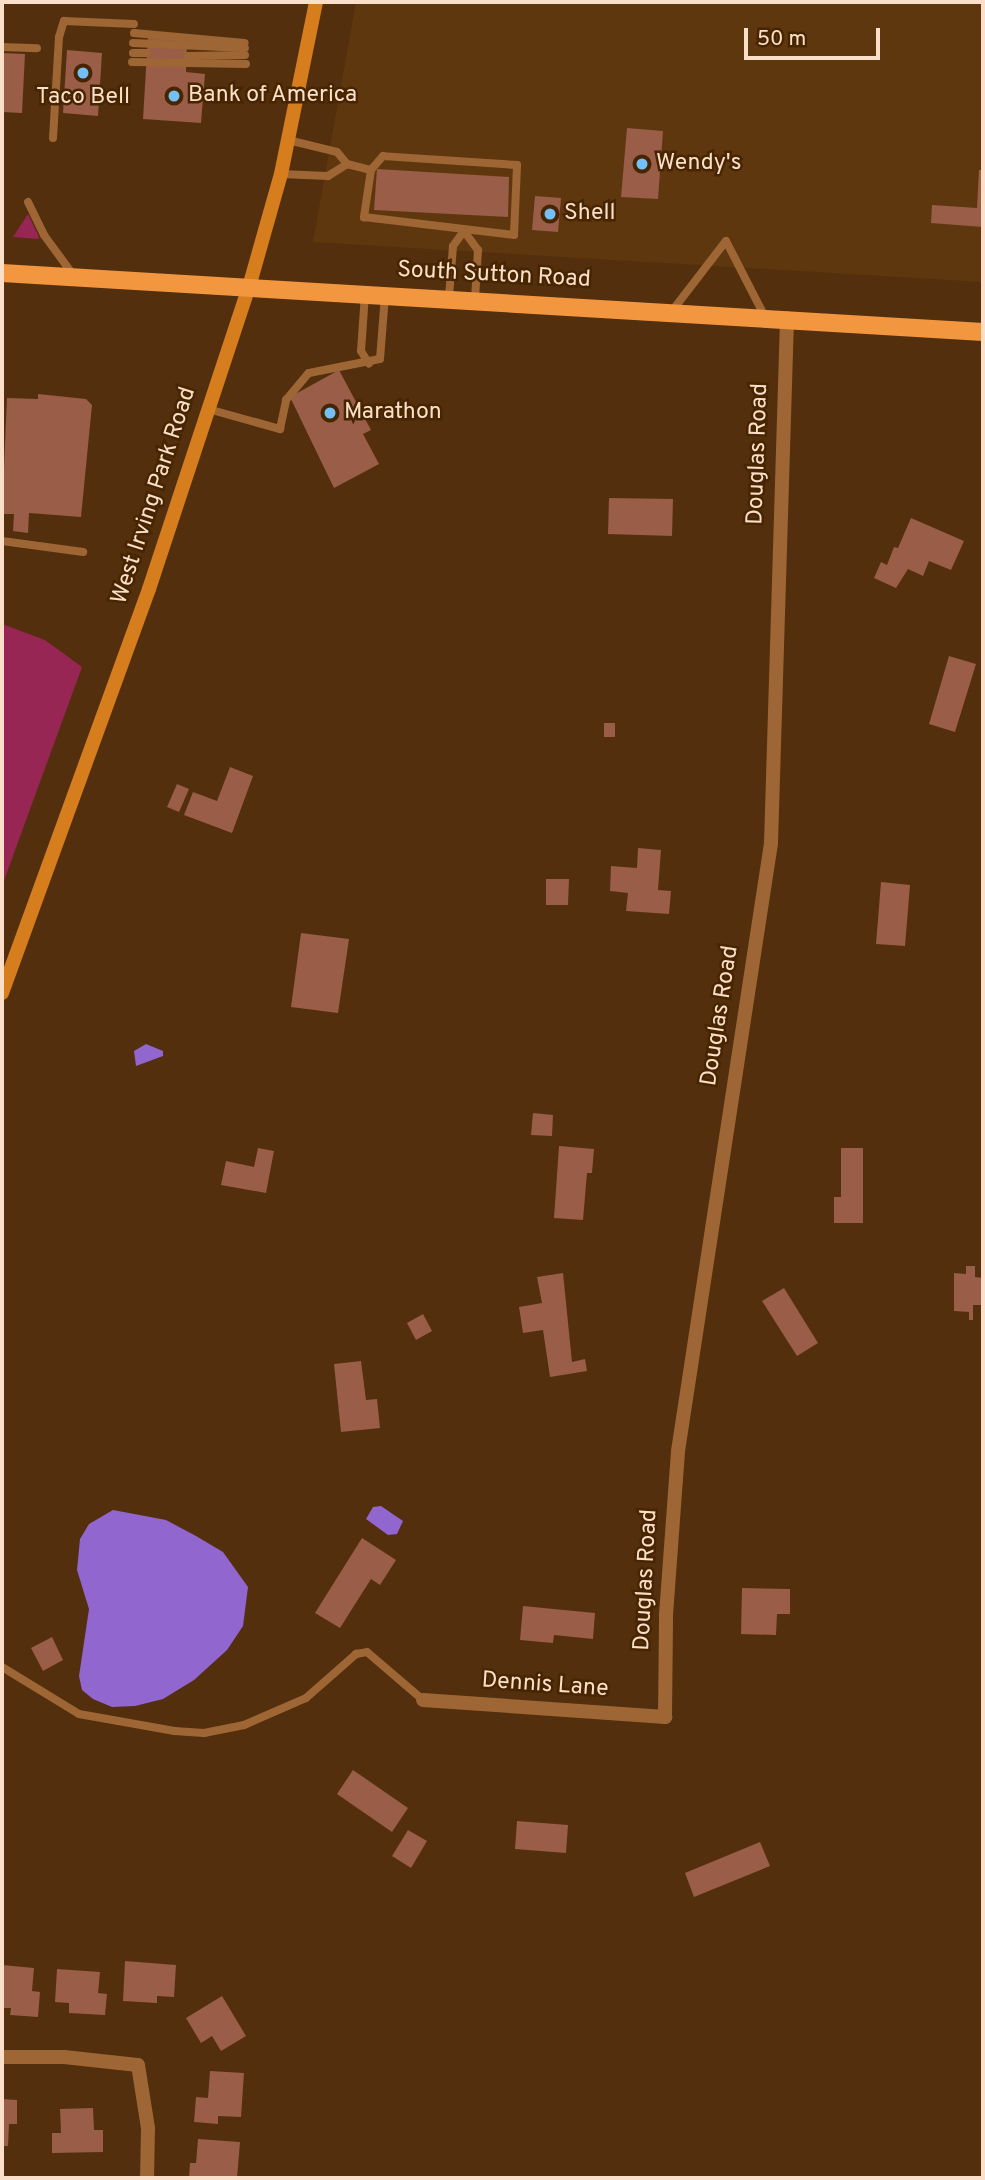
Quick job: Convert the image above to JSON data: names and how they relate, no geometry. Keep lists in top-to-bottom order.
{
  "streets": {
    "main road": ["South Sutton Road", "West Irving Park Road"],
    "street": ["Douglas Road", "Dennis Lane"]
  },
  "crossings": [
    ["South Sutton Road", "Douglas Road"],
    ["South Sutton Road", "West Irving Park Road"],
    ["Douglas Road", "Dennis Lane"]
  ],
  "places": [
    "Taco Bell",
    "Bank of America",
    "Wendy's",
    "Shell",
    "Marathon"
  ],
  "scale_bar": "50 m"
}
